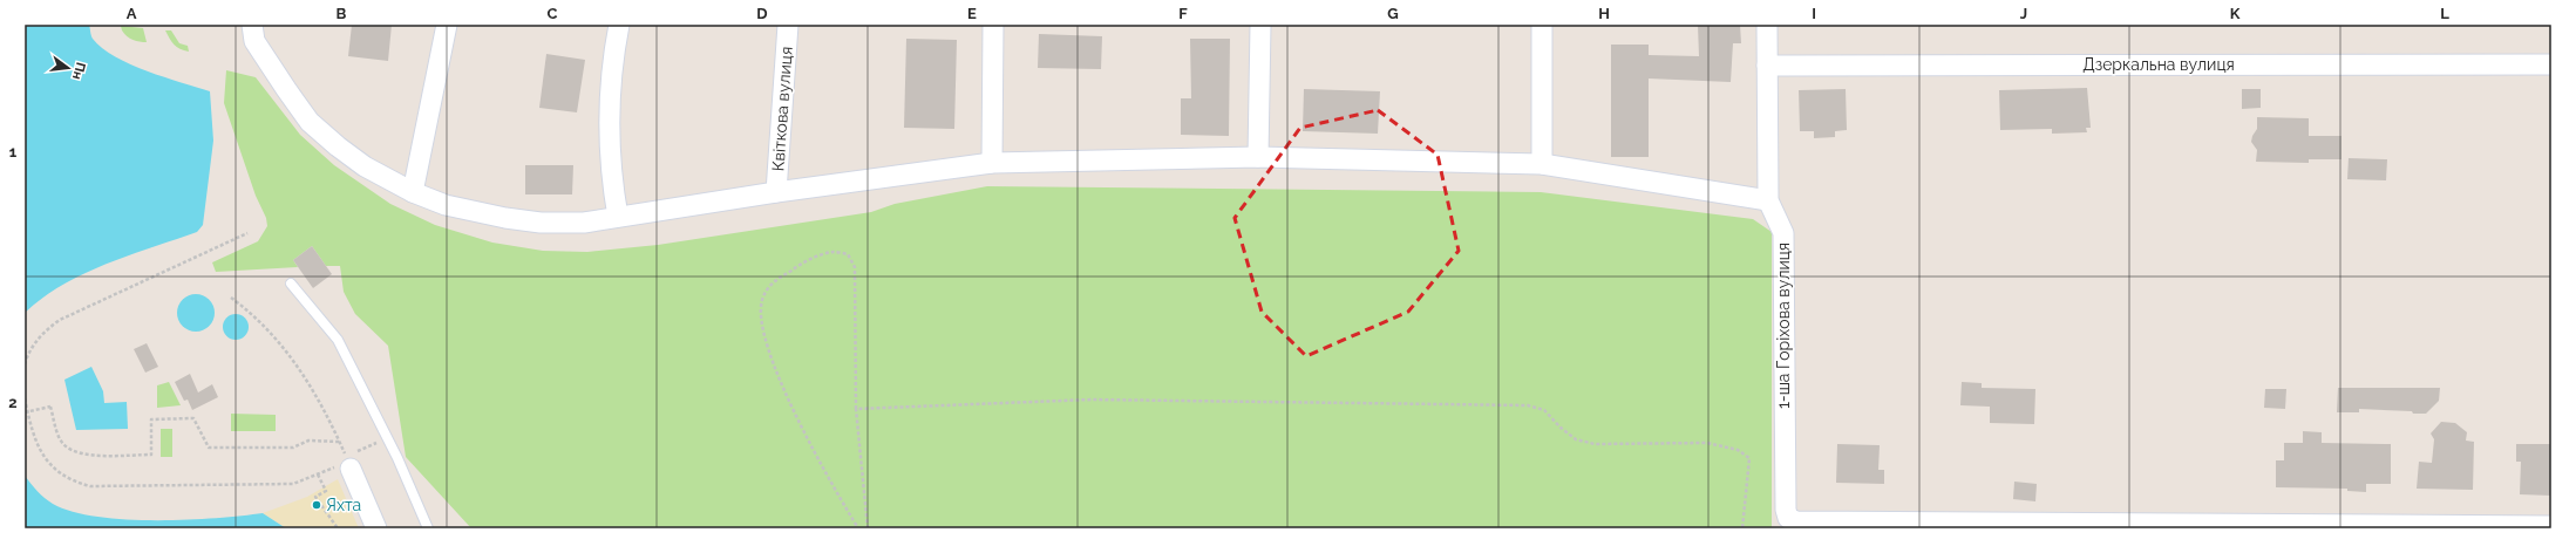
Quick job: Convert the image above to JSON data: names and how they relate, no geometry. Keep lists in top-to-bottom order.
{
  "streets": {
    "street": ["Дзеркальна вулиця", "Квіткова вулиця", "1-ша Горіхова вулиця"]
  },
  "crossings": [
    ["Дзеркальна вулиця", "1-ша Горіхова вулиця"]
  ],
  "places": ["Яхта"],
  "north": "right",
  "grid": {
    "columns": [
      "A",
      "B",
      "C",
      "D",
      "E",
      "F",
      "G",
      "H",
      "I",
      "J",
      "K",
      "L"
    ],
    "rows": ["1", "2"]
  }
}
